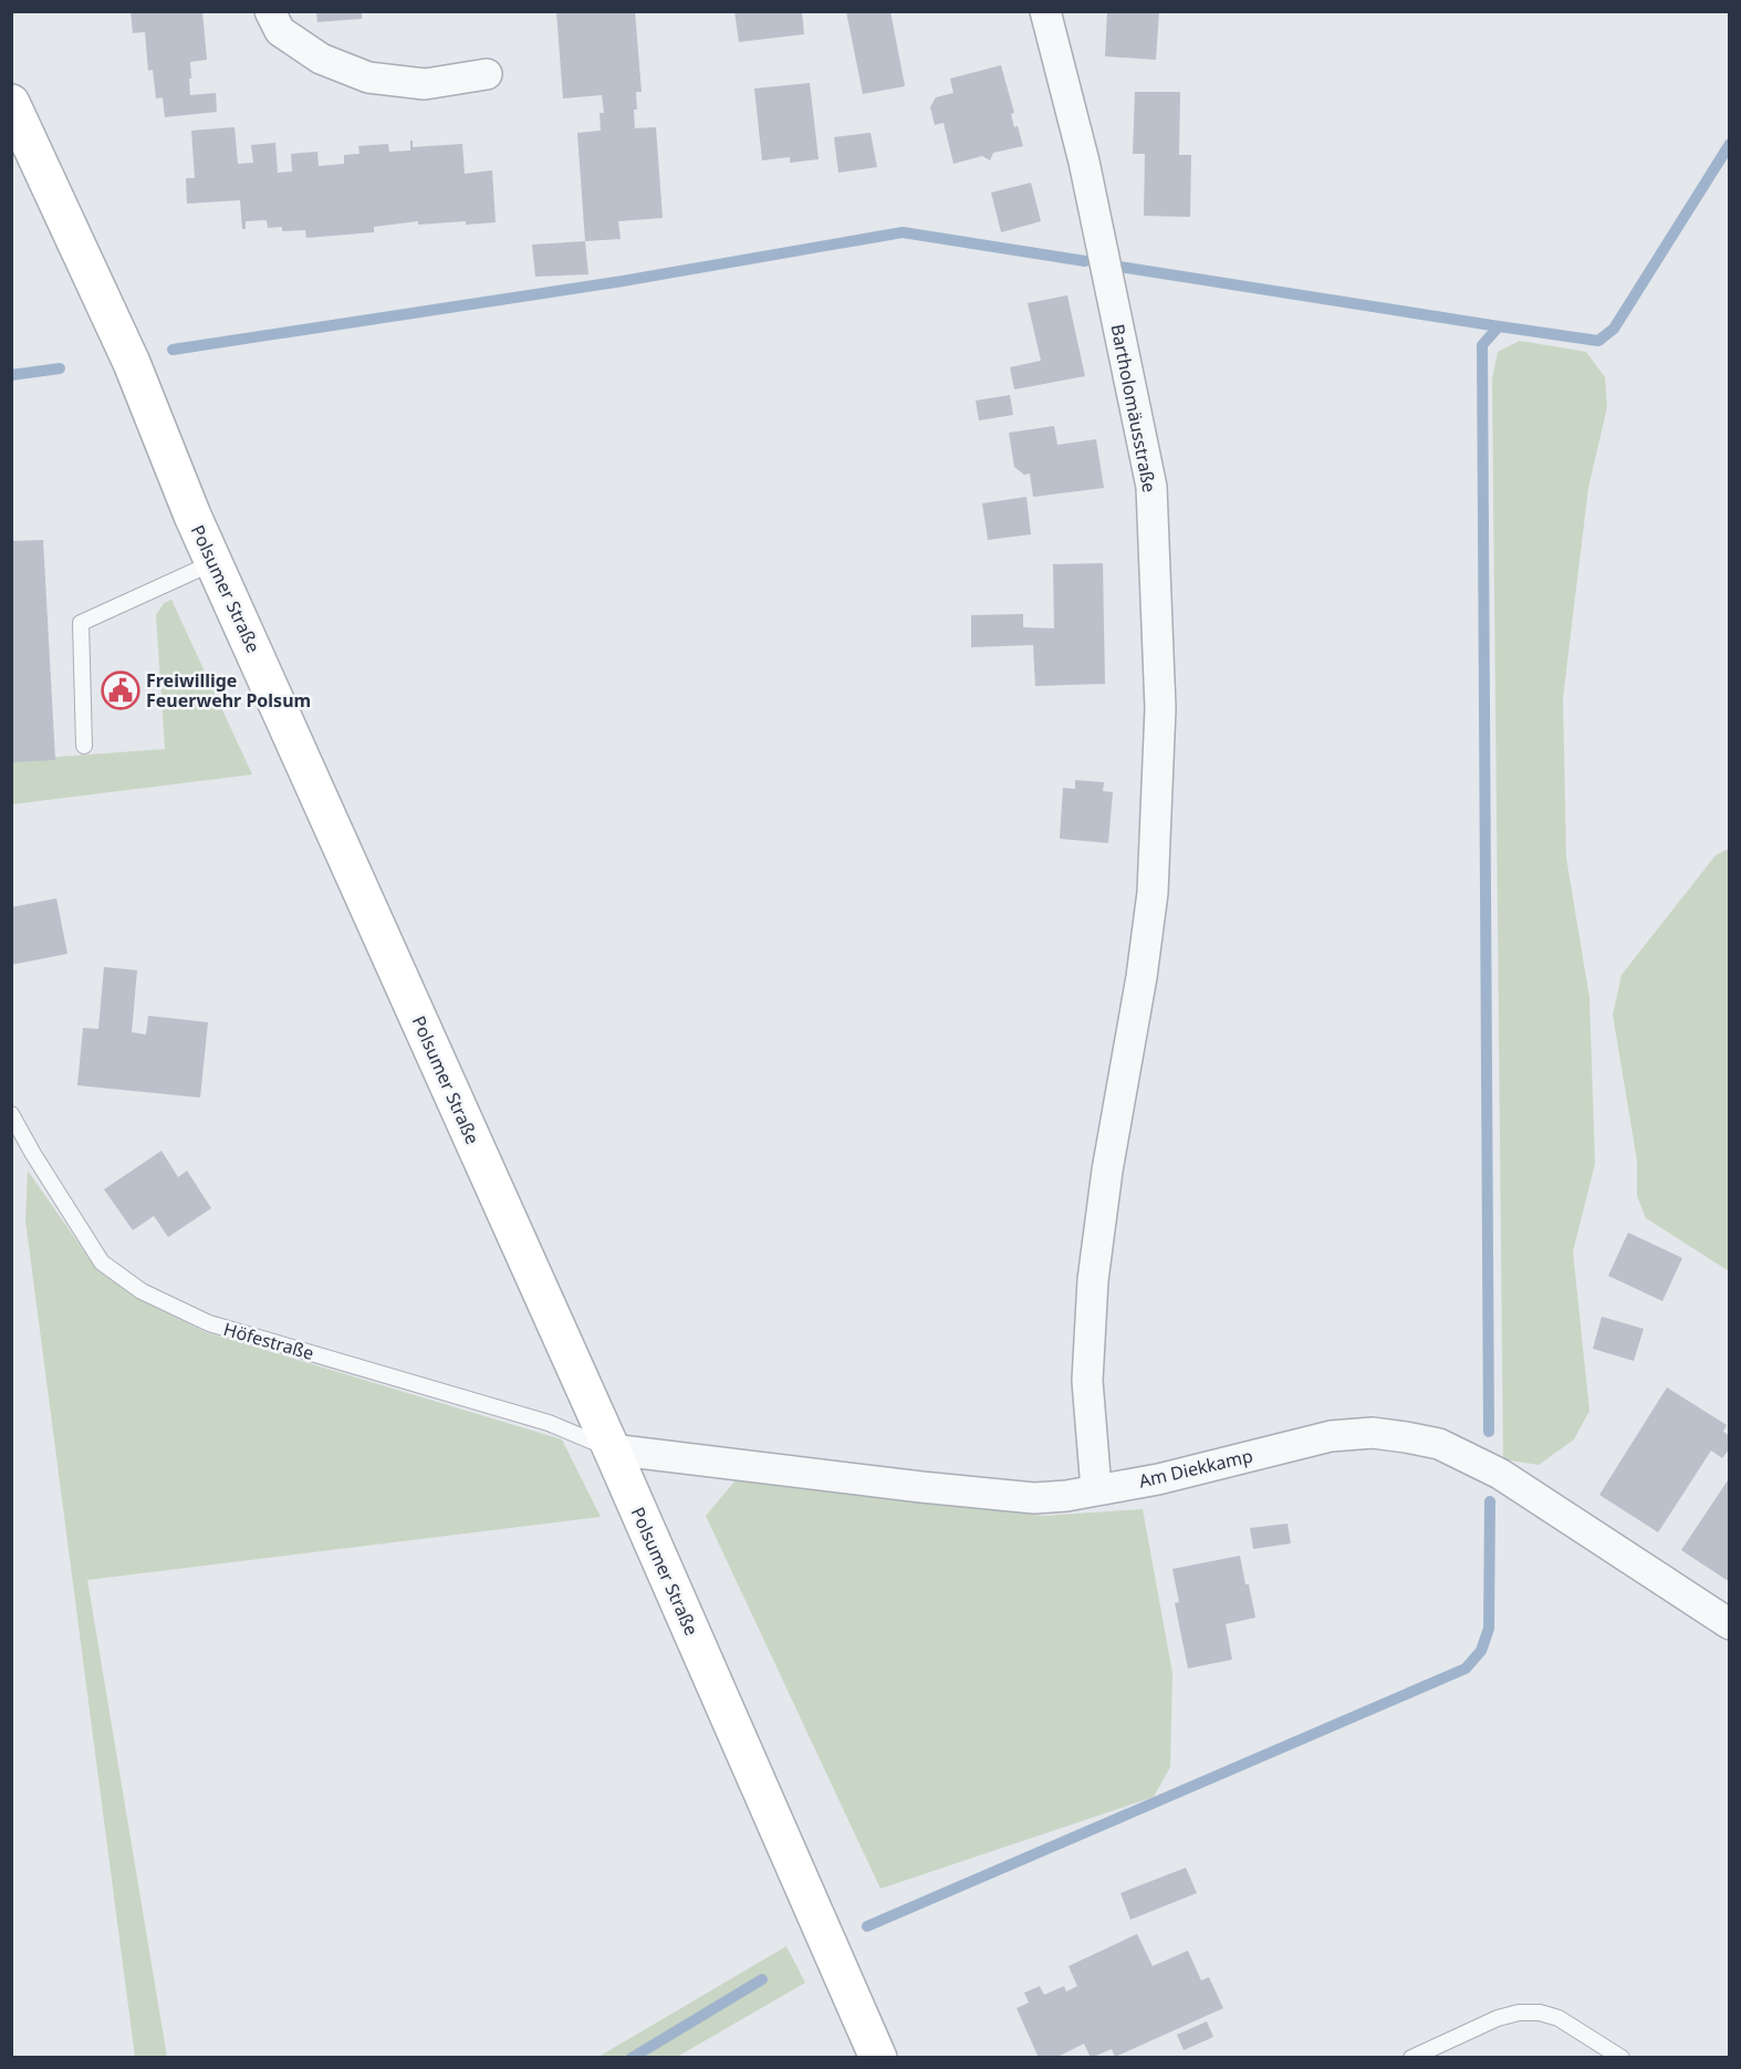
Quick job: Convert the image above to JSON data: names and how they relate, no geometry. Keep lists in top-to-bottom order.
{
  "streets": {
    "main road": ["Polsumer Straße"],
    "street": ["Bartholomäusstraße", "Am Diekkamp"],
    "lane": ["Höfestraße"]
  },
  "crossings": [
    ["Bartholomäusstraße", "Am Diekkamp"],
    ["Polsumer Straße", "Höfestraße"],
    ["Polsumer Straße", "Am Diekkamp"],
    ["Höfestraße", "Am Diekkamp"]
  ],
  "places": {
    "public building": ["Freiwillige Feuerwehr Polsum"]
  }
}
